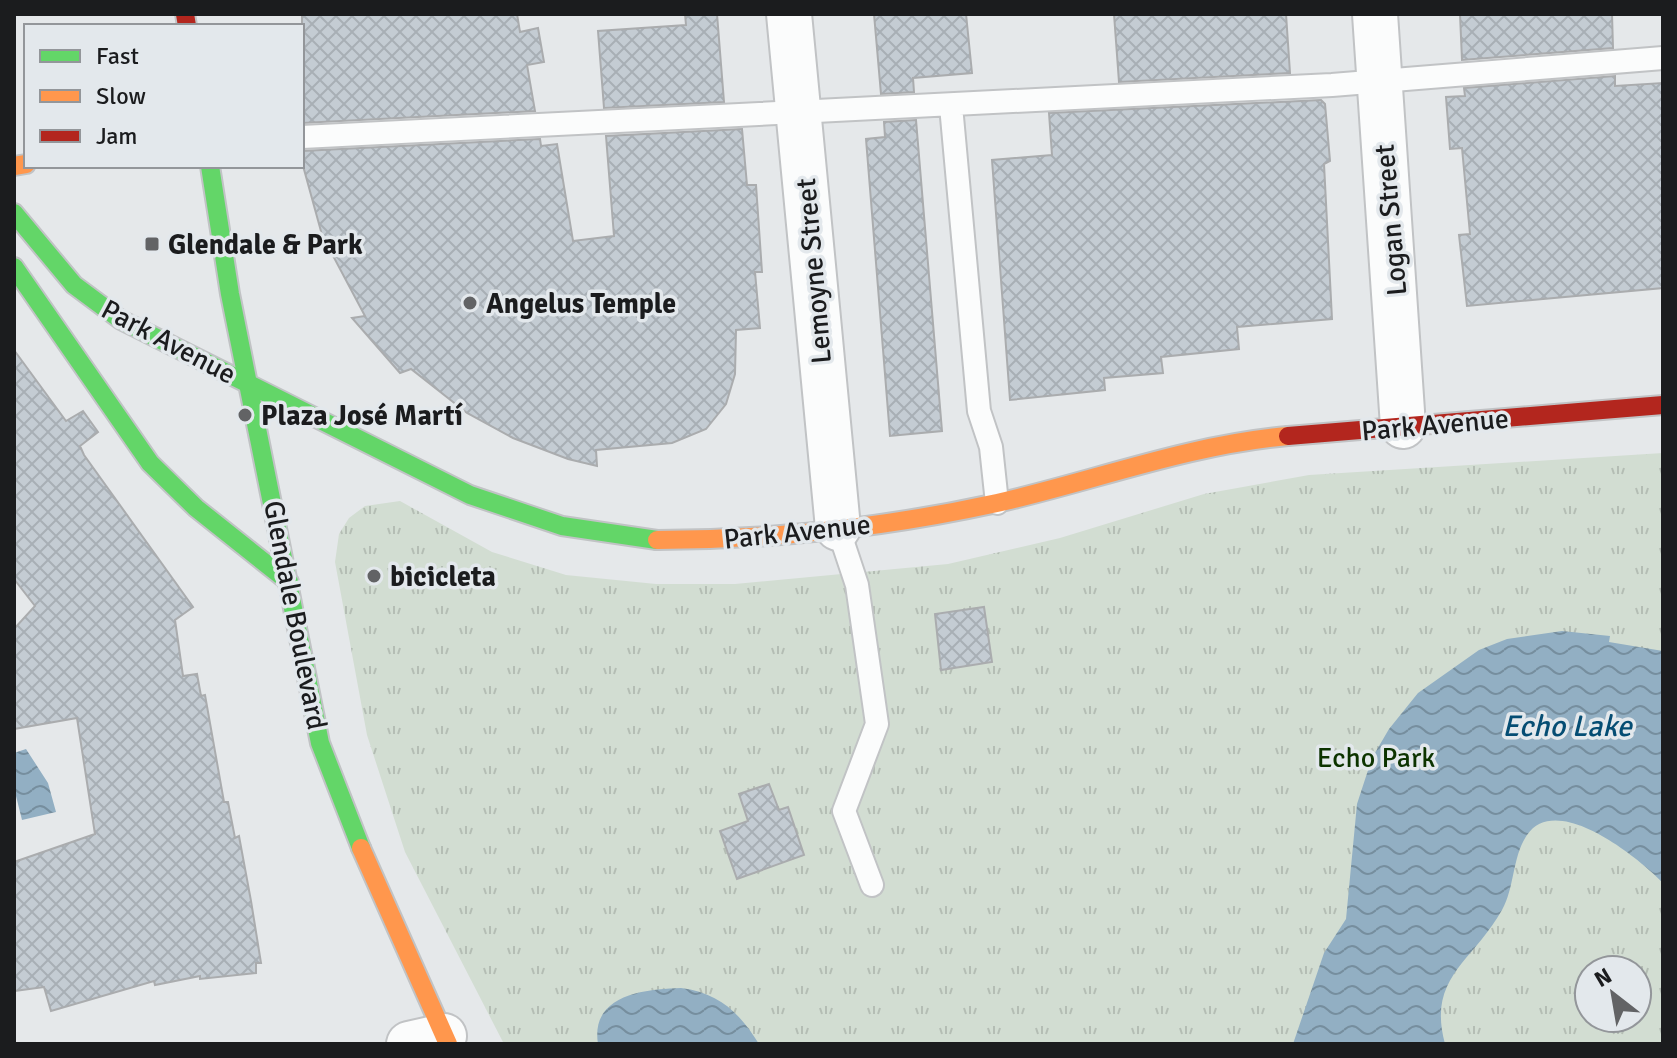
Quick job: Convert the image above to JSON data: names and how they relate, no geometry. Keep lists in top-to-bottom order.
{
  "streets": {
    "street": [
      "Logan Street",
      "Lemoyne Street",
      "Park Avenue",
      "Glendale Boulevard"
    ]
  },
  "crossings": [
    ["Logan Street", "Park Avenue"],
    ["Lemoyne Street", "Park Avenue"],
    ["Park Avenue", "Glendale Boulevard"]
  ],
  "water": ["Echo Lake"],
  "parks": ["Echo Park"],
  "places": {
    "transit": ["Glendale & Park"],
    "other": ["Angelus Temple", "Plaza José Martí", "bicicleta"]
  },
  "legend": ["Fast", "Slow", "Jam"],
  "north": "top left"
}
